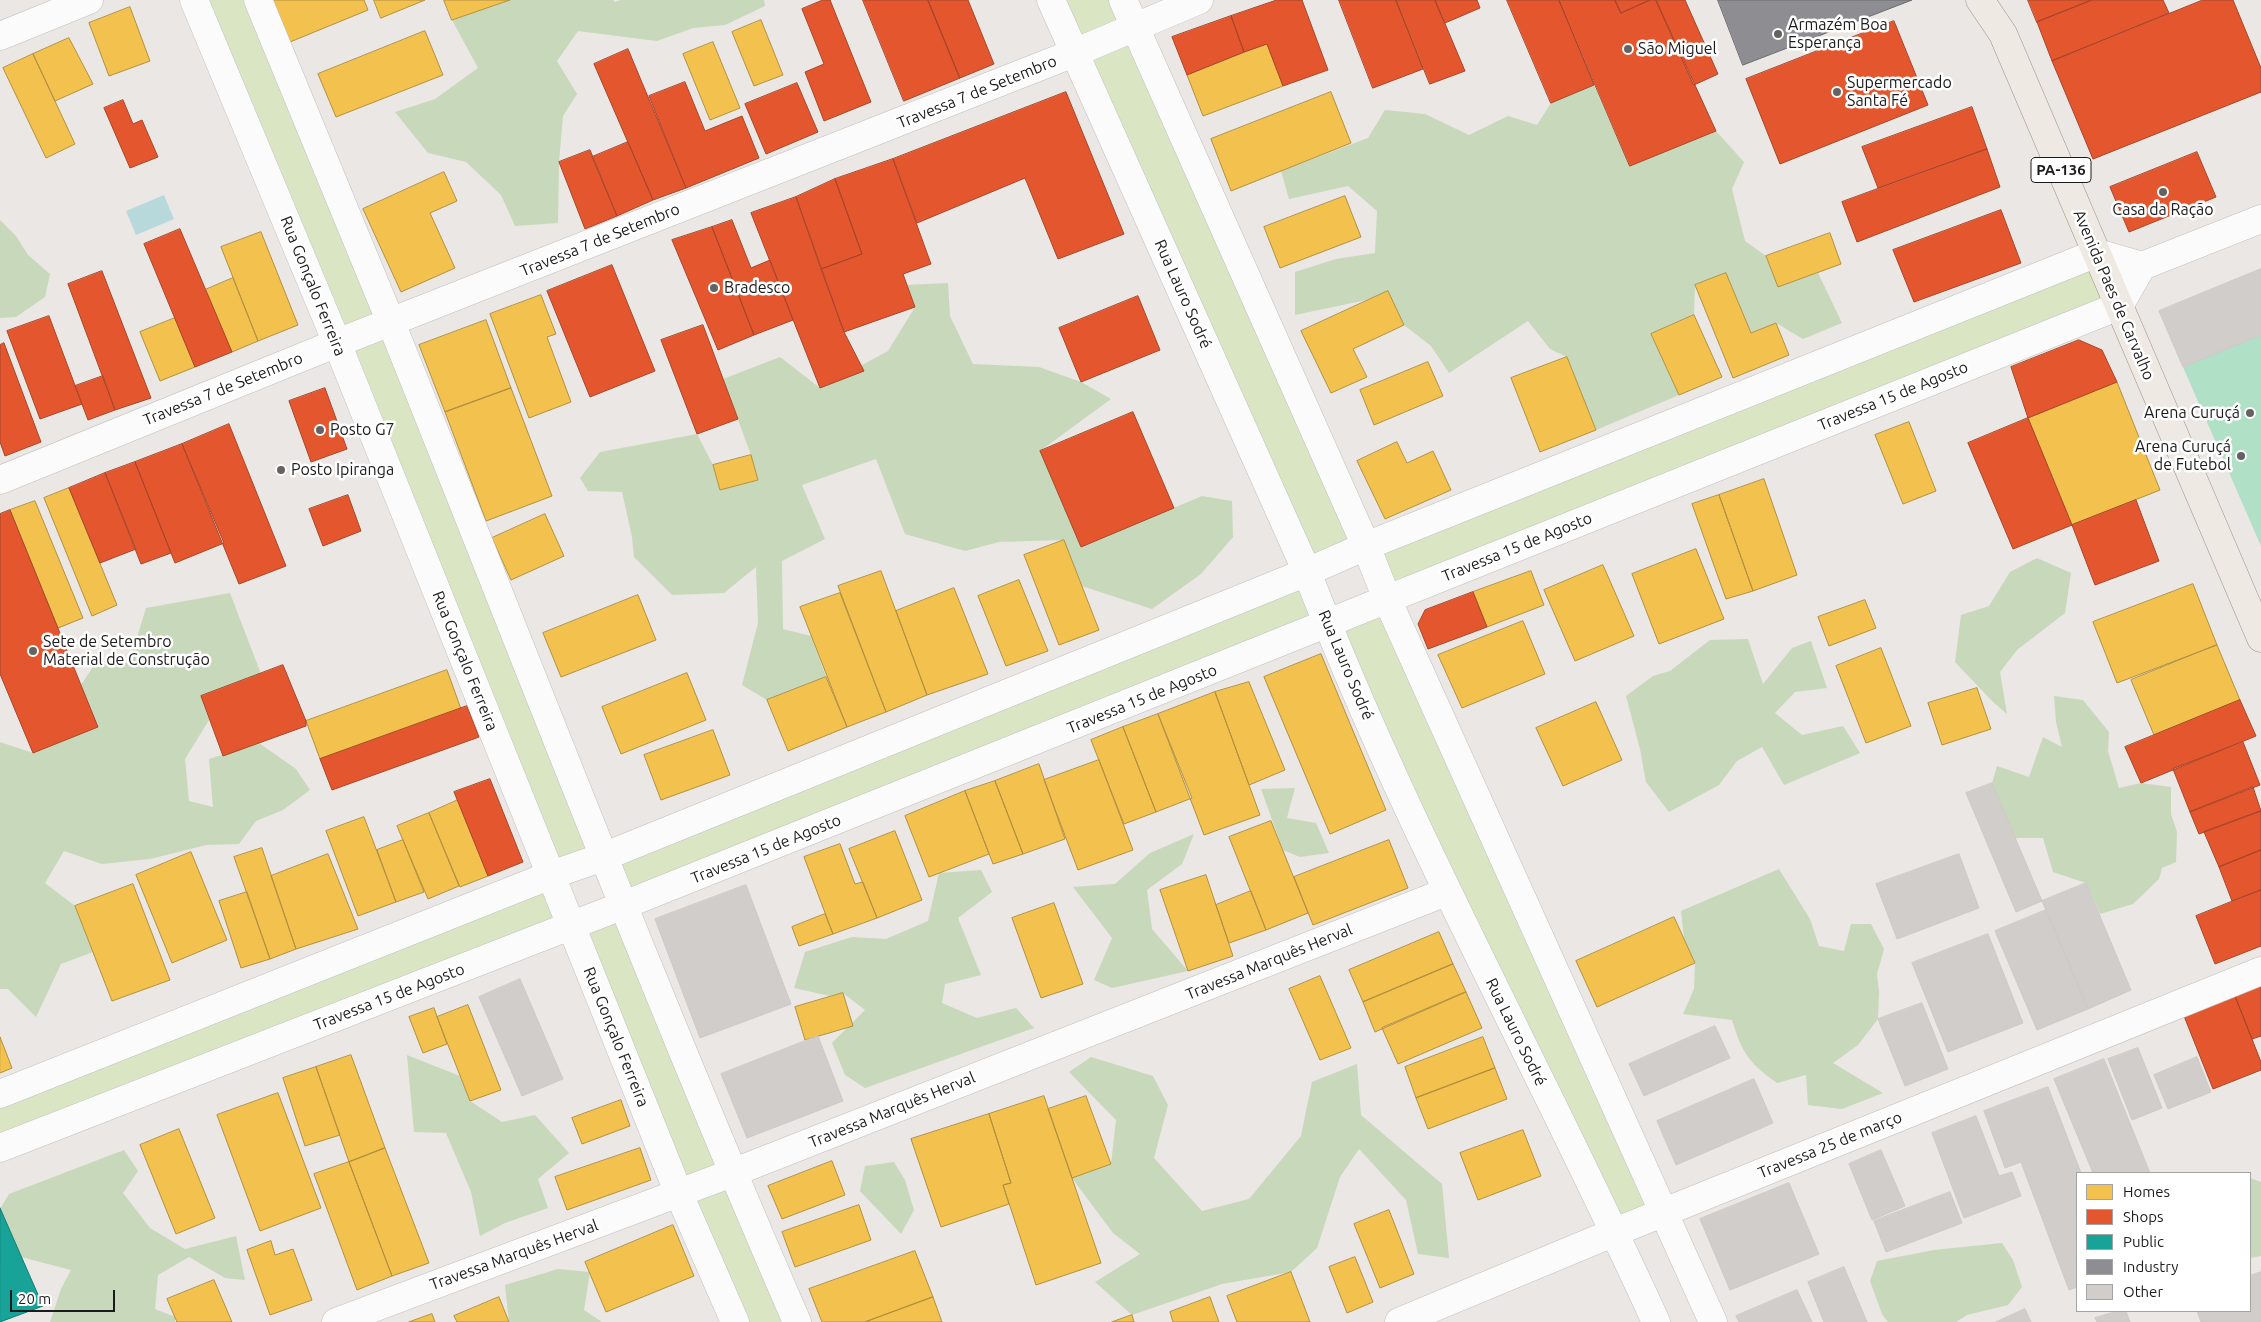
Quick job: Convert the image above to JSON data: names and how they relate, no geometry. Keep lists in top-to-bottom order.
{
  "streets": {
    "main road": ["PA-136", "Avenida Paes de Carvalho"],
    "street": [
      "Travessa 7 de Setembro",
      "Rua Gonçalo Ferreira",
      "Rua Lauro Sodré",
      "Travessa 15 de Agosto",
      "Travessa Marquês Herval",
      "Travessa 25 de março"
    ]
  },
  "crossings": [
    ["Travessa 7 de Setembro", "Rua Gonçalo Ferreira"],
    ["Travessa 7 de Setembro", "Rua Lauro Sodré"],
    ["Rua Gonçalo Ferreira", "Travessa 15 de Agosto"],
    ["Rua Gonçalo Ferreira", "Travessa Marquês Herval"],
    ["Rua Lauro Sodré", "Travessa 15 de Agosto"],
    ["Rua Lauro Sodré", "Travessa Marquês Herval"],
    ["Rua Lauro Sodré", "Travessa 25 de março"],
    ["Avenida Paes de Carvalho", "Travessa 15 de Agosto"]
  ],
  "places": [
    "Armazém Boa Esperança",
    "São Miguel",
    "Supermercado Santa Fé",
    "Casa da Ração",
    "Bradesco",
    "Arena Curuçá",
    "Posto G7",
    "Arena Curuçá de Futebol",
    "Posto Ipiranga",
    "Sete de Setembro Material de Construção"
  ],
  "legend": [
    "Homes",
    "Shops",
    "Public",
    "Industry",
    "Other"
  ],
  "scale_bar": "20 m"
}
